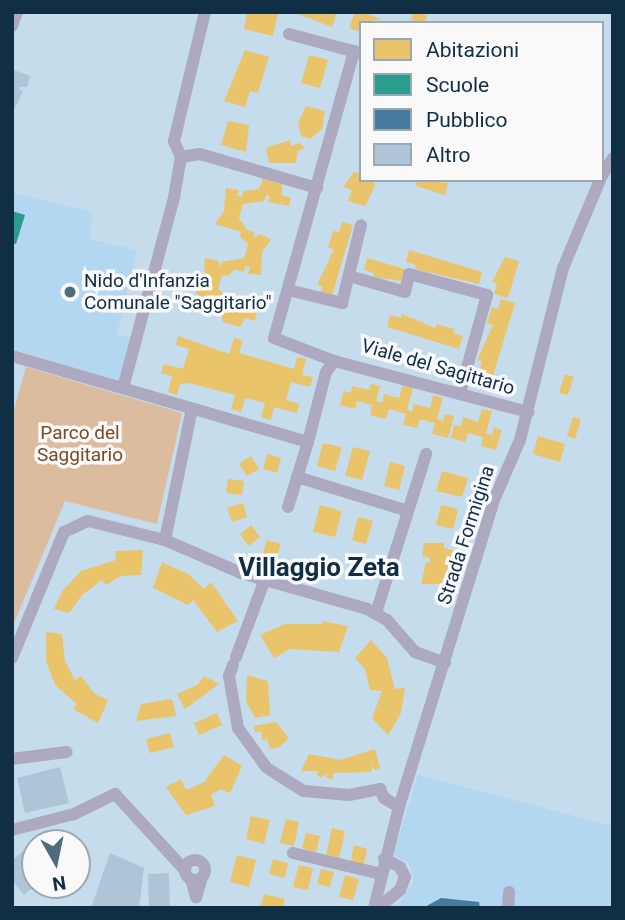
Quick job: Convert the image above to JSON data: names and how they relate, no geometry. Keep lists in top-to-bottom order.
{
  "streets": {
    "street": ["Viale del Sagittario", "Strada Formigina"]
  },
  "crossings": [
    ["Viale del Sagittario", "Strada Formigina"]
  ],
  "districts": ["Villaggio Zeta"],
  "parks": ["Parco del Saggitario"],
  "places": ["Nido d'Infanzia Comunale \"Saggitario\""],
  "legend": [
    "Abitazioni",
    "Scuole",
    "Pubblico",
    "Altro"
  ],
  "north": "bottom"
}
